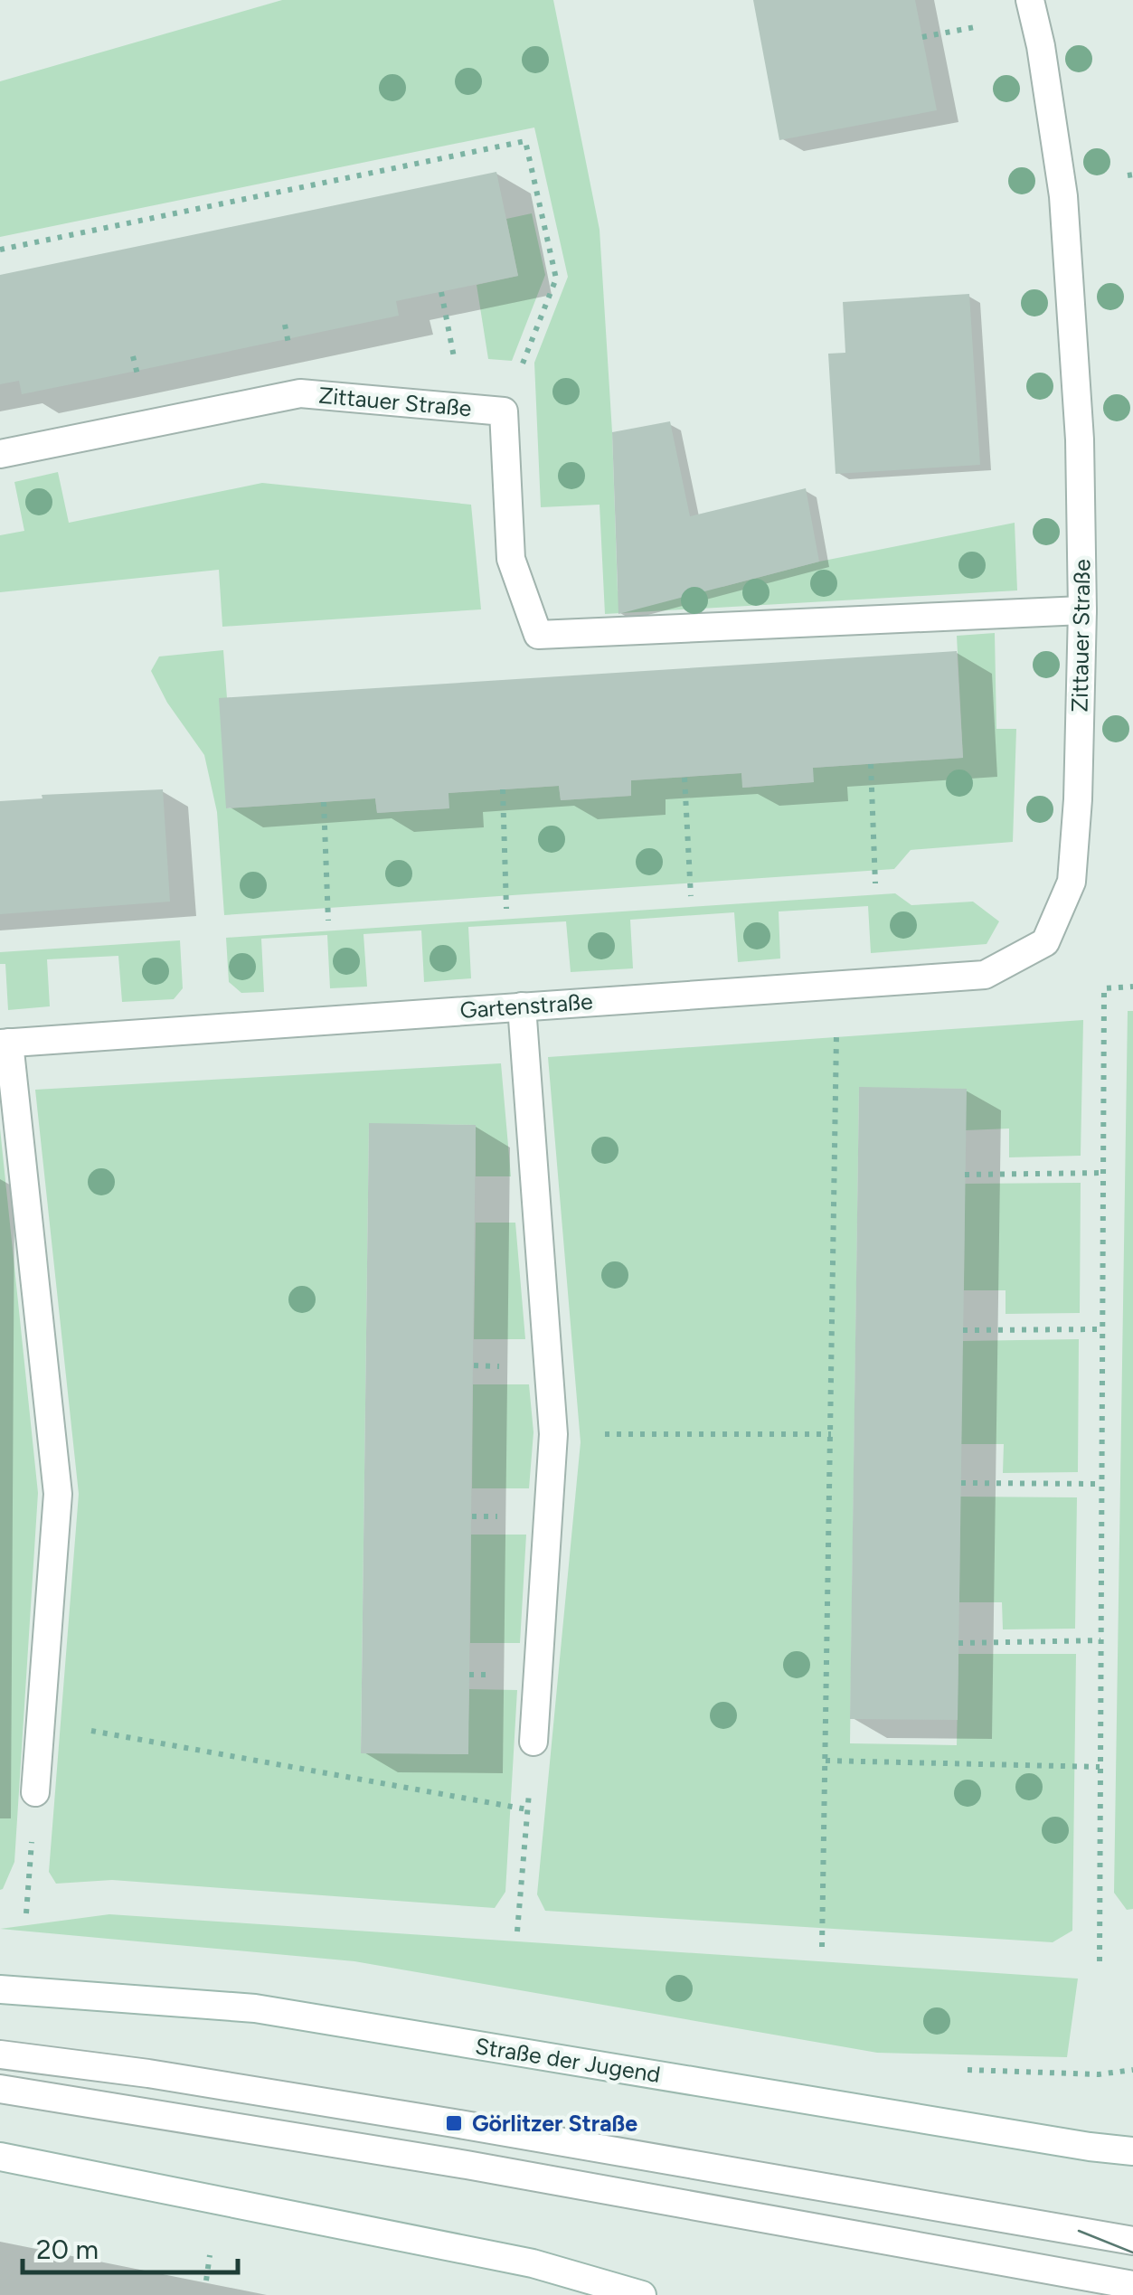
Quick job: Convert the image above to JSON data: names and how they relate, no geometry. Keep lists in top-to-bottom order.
{
  "streets": {
    "street": ["Zittauer Straße", "Gartenstraße", "Straße der Jugend"]
  },
  "crossings": [
    ["Zittauer Straße", "Gartenstraße"]
  ],
  "places": {
    "transit": ["Görlitzer Straße"]
  },
  "scale_bar": "20 m"
}
